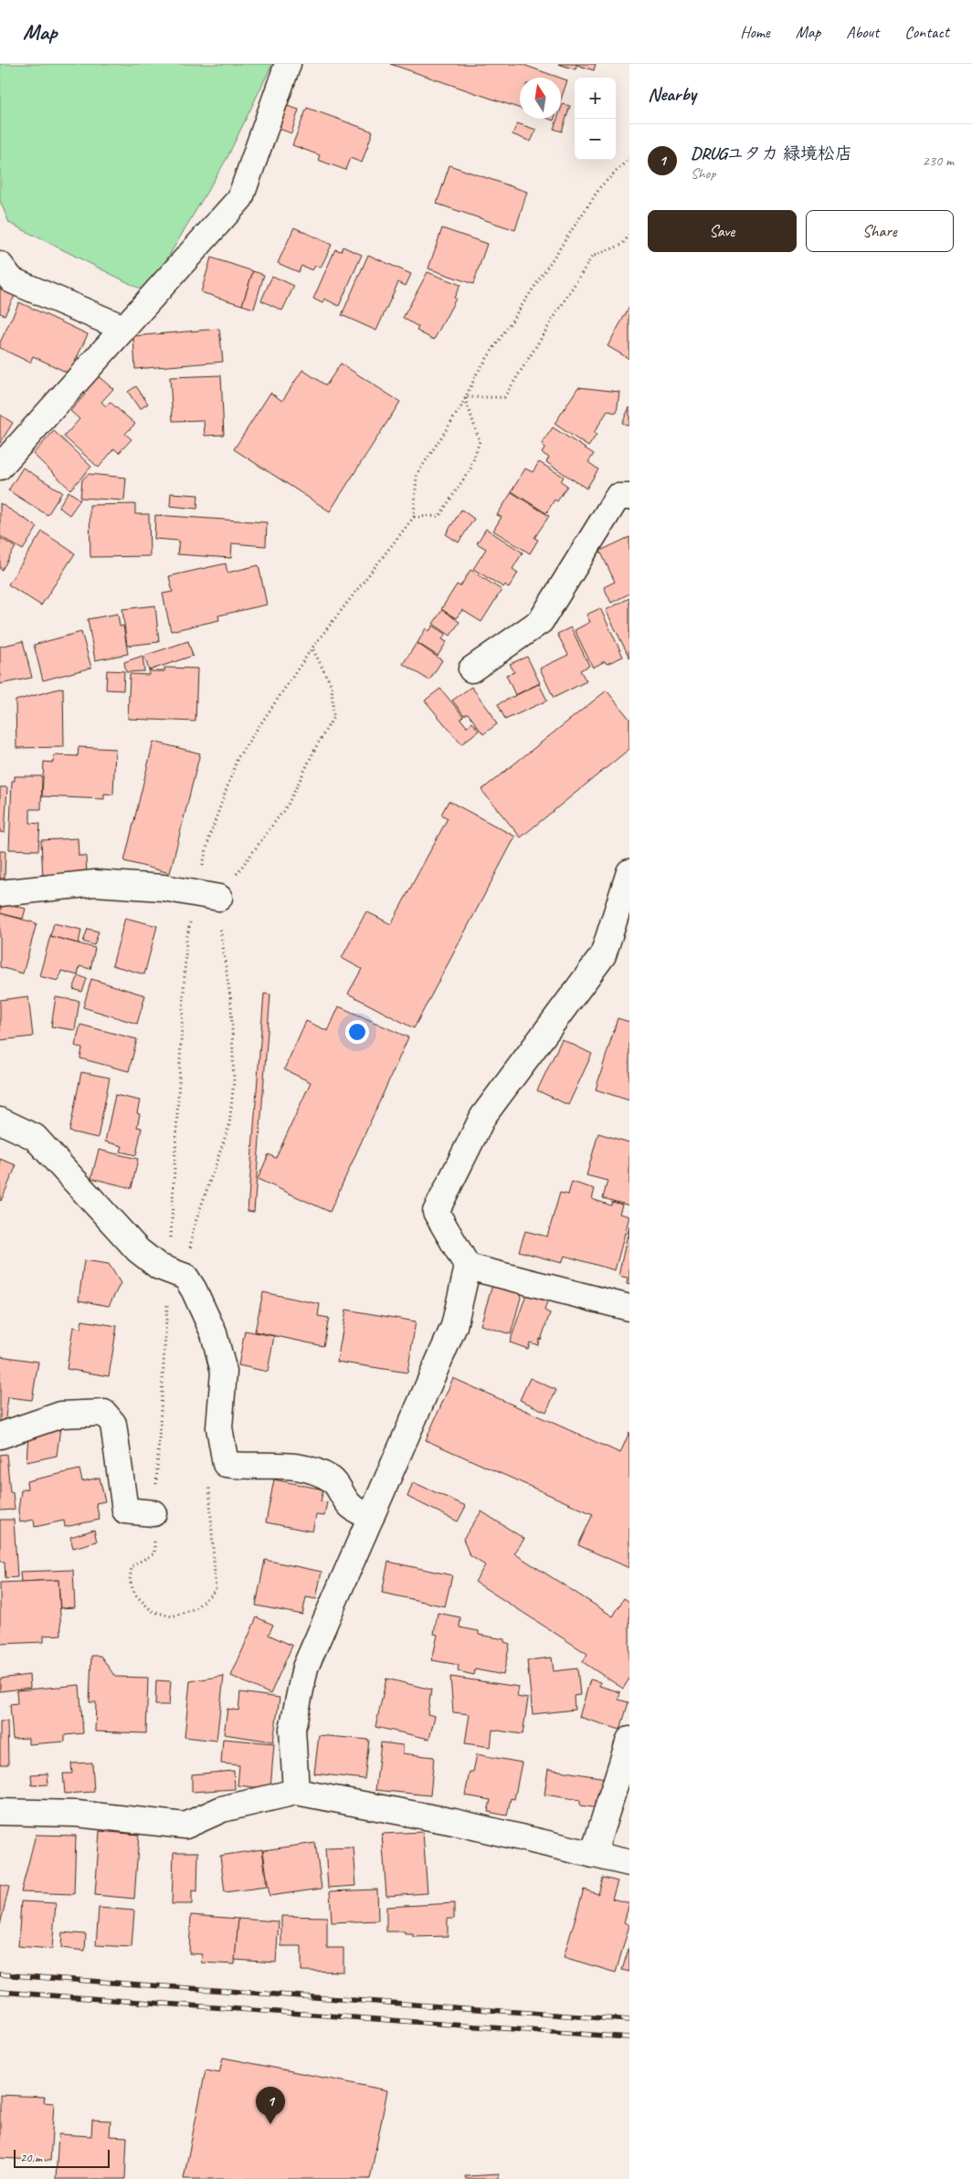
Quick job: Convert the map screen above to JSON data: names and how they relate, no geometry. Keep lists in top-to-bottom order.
{
  "scale_bar": "20 m",
  "north": "top",
  "page": {
    "header": "Map",
    "nav": [
      "Home",
      "Map",
      "About",
      "Contact"
    ],
    "heading": "Nearby",
    "map_buttons": ["+", "−"],
    "list": [
      {
        "mark": "1",
        "name": "DRUGユタカ 緑境松店",
        "note": "Shop",
        "value": "230 m"
      }
    ],
    "buttons": ["Save", "Share"],
    "pins": "1",
    "scale": "20 m"
  }
}
